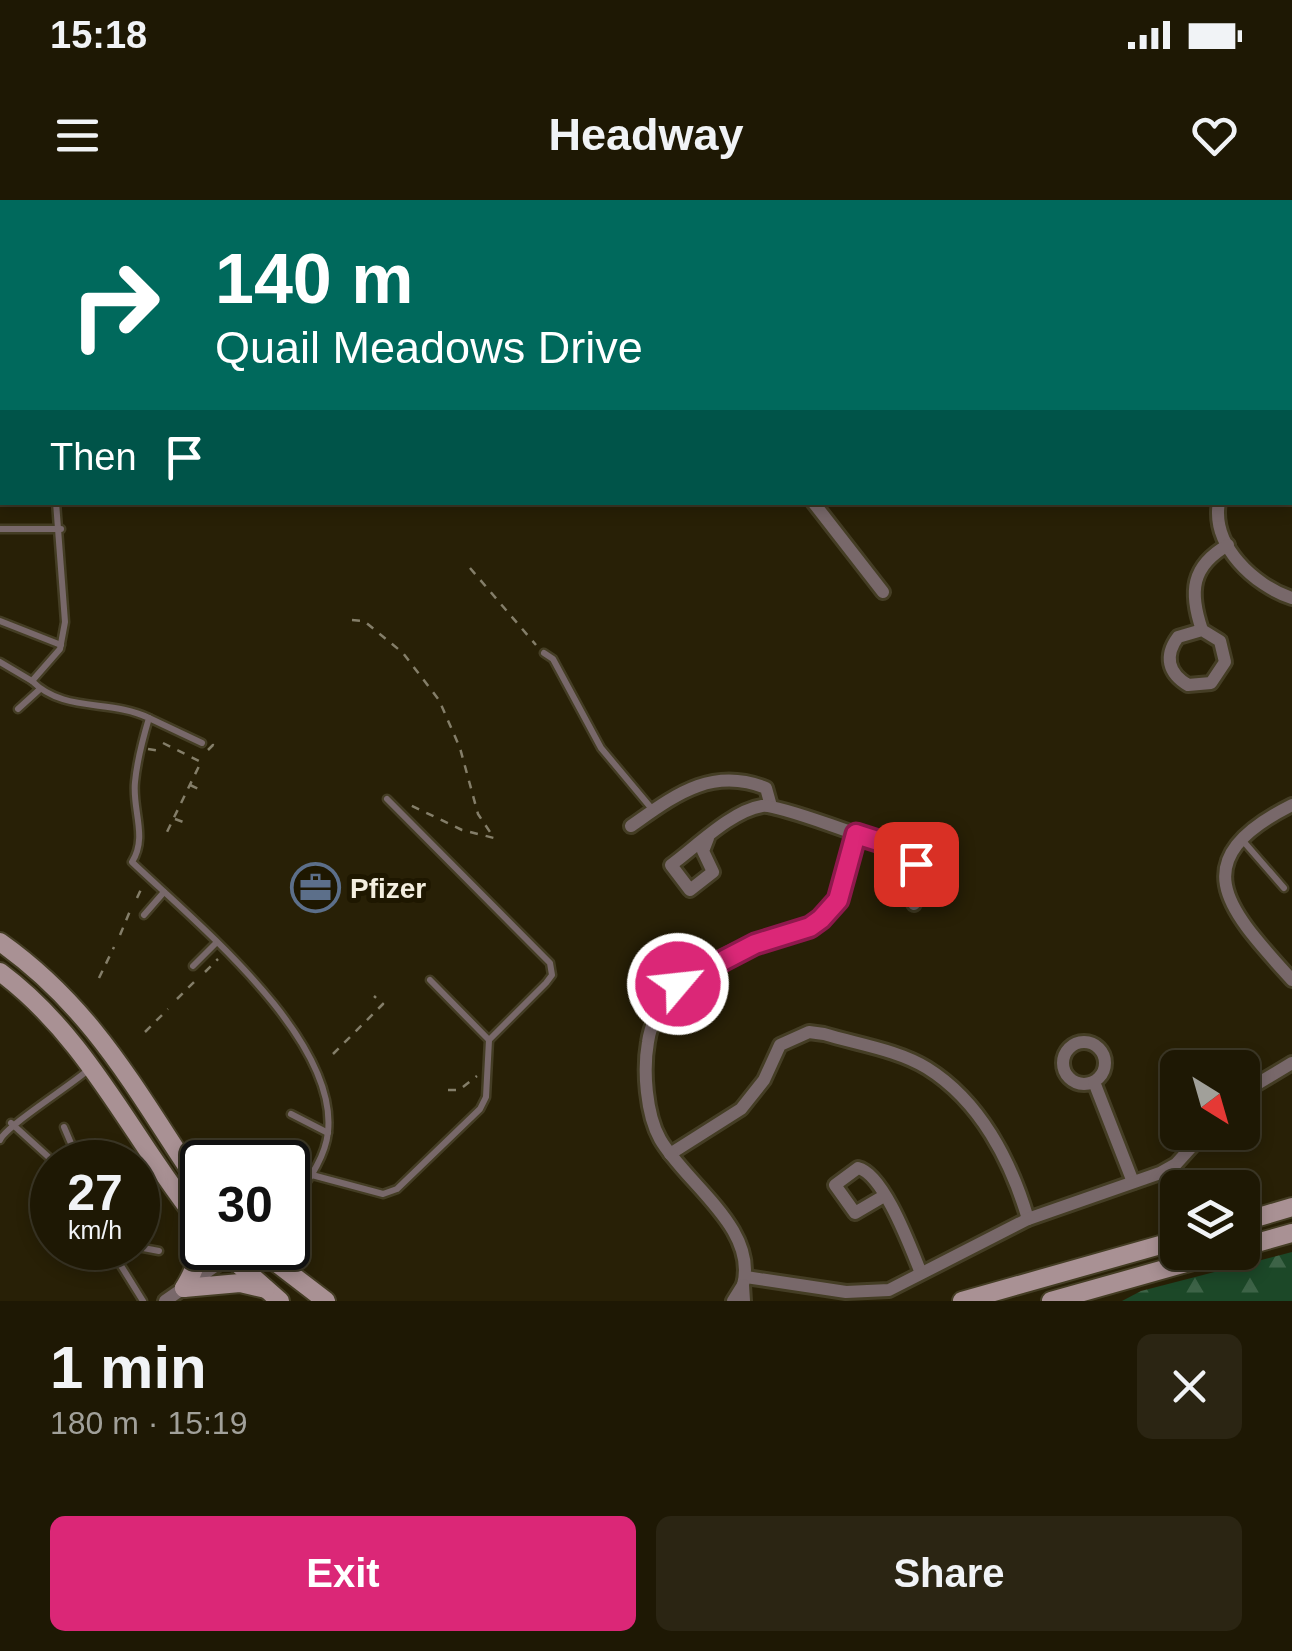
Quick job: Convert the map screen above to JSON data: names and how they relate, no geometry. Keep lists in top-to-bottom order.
{
  "places": {
    "office": ["Pfizer"]
  },
  "north": "bottom right",
  "page": {
    "status": "15:18",
    "header": "Headway",
    "turn": ["140 m", "Quail Meadows Drive"],
    "then": "Then",
    "speed": "27 km/h",
    "limit": "30",
    "heading": ["1 min", "180 m · 15:19"],
    "buttons": ["Exit", "Share"]
  }
}
